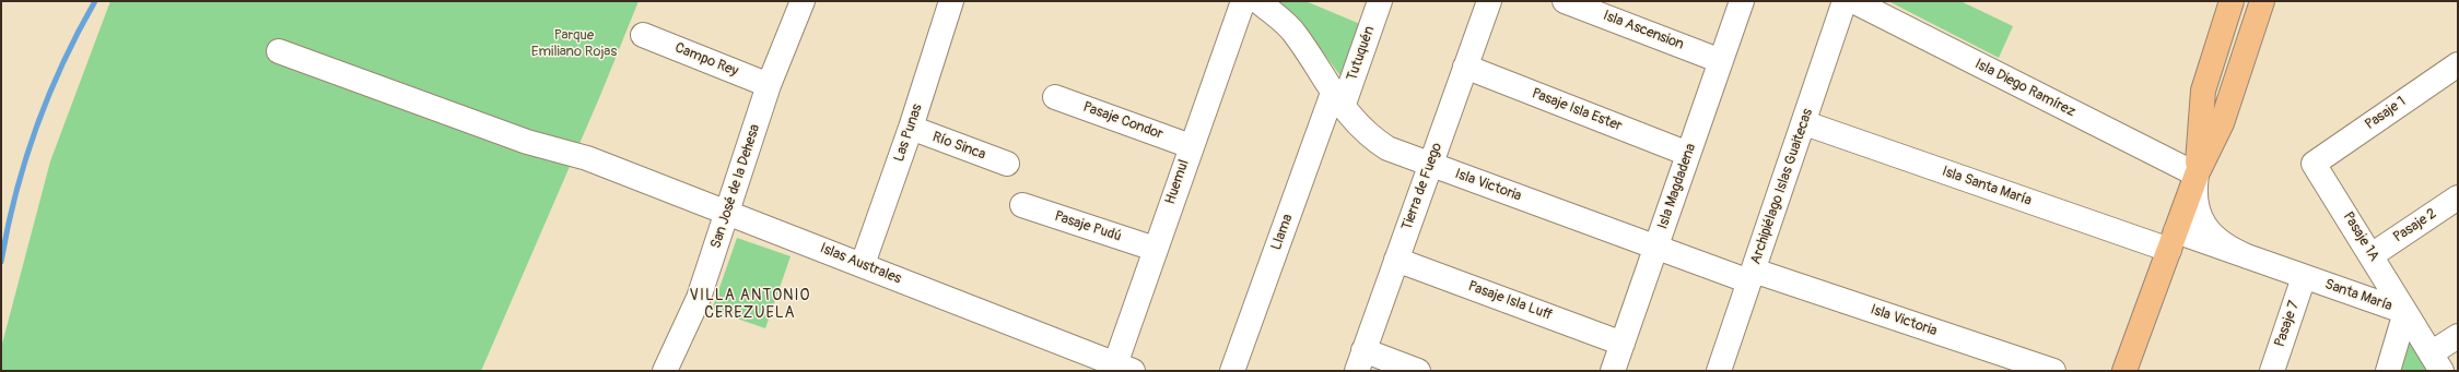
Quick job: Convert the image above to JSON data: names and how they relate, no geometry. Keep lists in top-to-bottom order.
{
  "streets": {
    "street": [
      "Isla Ascension",
      "Tutuquén",
      "Campo Rey",
      "Isla Diego Ramírez",
      "Pasaje Isla Ester",
      "Pasaje 1",
      "Pasaje Condor",
      "Las Punas",
      "Río Sinca",
      "Huemul",
      "Isla Victoria",
      "San José de la Dehesa",
      "Tierra de Fuego",
      "Isla Magdadena",
      "Archipiélago Islas Guaitecas",
      "Isla Santa María",
      "Pasaje 2",
      "Pasaje Pudú",
      "Llama",
      "Pasaje 1A",
      "Islas Australes",
      "Santa María",
      "Pasaje Isla Luff",
      "Pasaje 7"
    ]
  },
  "crossings": [
    ["Isla Ascension", "Isla Magdadena"],
    ["Tutuquén", "Isla Victoria"],
    ["Tutuquén", "Llama"],
    ["Campo Rey", "San José de la Dehesa"],
    ["Isla Diego Ramírez", "Santa María"],
    ["Pasaje Isla Ester", "Tierra de Fuego"],
    ["Pasaje Isla Ester", "Isla Magdadena"],
    ["Pasaje 1", "Pasaje 1A"],
    ["Pasaje Condor", "Huemul"],
    ["Las Punas", "Río Sinca"],
    ["Las Punas", "Islas Australes"],
    ["Huemul", "Pasaje Pudú"],
    ["Huemul", "Islas Australes"],
    ["Isla Victoria", "Tierra de Fuego"],
    ["Isla Victoria", "Isla Magdadena"],
    ["Isla Victoria", "Archipiélago Islas Guaitecas"],
    ["Isla Victoria", "Llama"],
    ["San José de la Dehesa", "Islas Australes"],
    ["Tierra de Fuego", "Pasaje Isla Luff"],
    ["Isla Magdadena", "Pasaje Isla Luff"],
    ["Archipiélago Islas Guaitecas", "Isla Santa María"],
    ["Isla Santa María", "Santa María"],
    ["Pasaje 2", "Pasaje 1A"],
    ["Pasaje 1A", "Santa María"],
    ["Santa María", "Pasaje 7"]
  ],
  "districts": ["VILLA ANTONIO CEREZUELA"],
  "parks": ["Parque Emiliano Rojas"]
}
